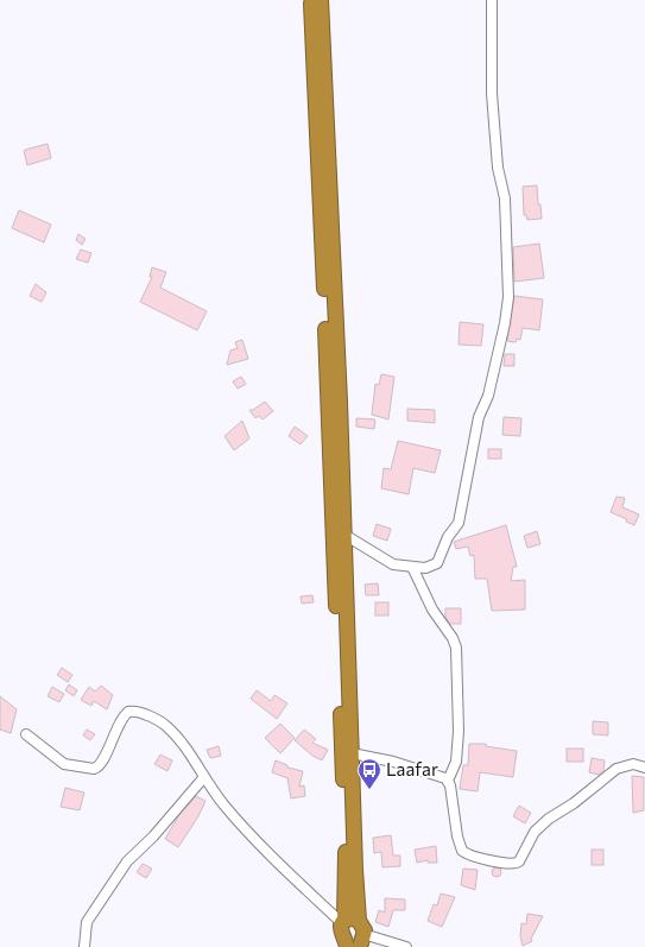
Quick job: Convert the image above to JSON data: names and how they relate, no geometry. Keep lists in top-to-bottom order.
{
  "places": {
    "bus stop": ["Laafar"]
  }
}
